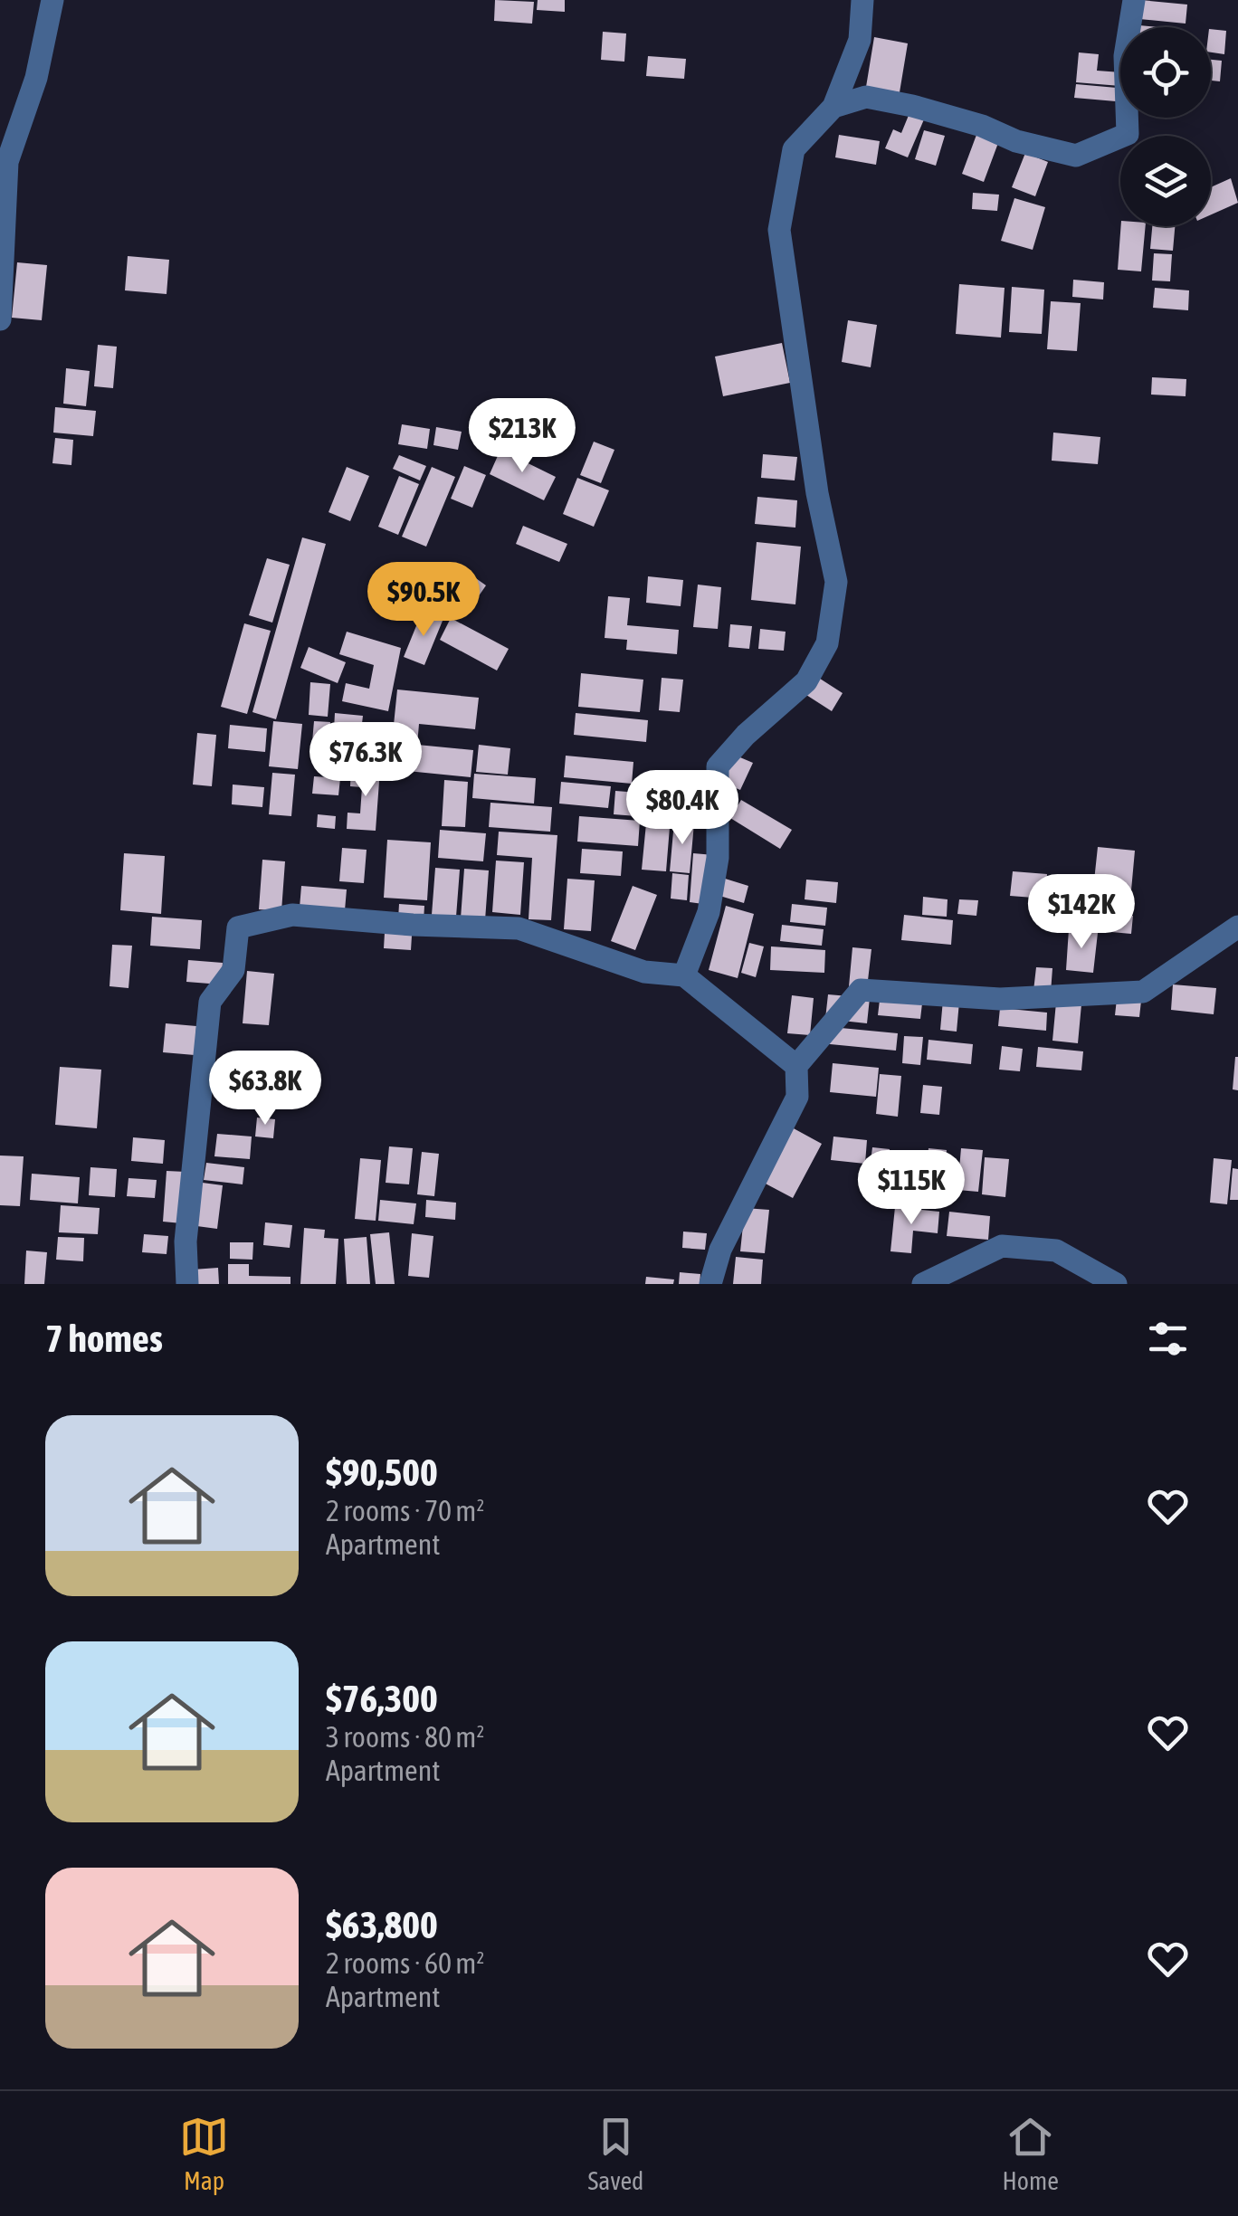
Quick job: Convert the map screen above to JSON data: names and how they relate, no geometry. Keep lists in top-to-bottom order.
{
  "page": {
    "price": [
      "$213K",
      "$90.5K",
      "$76.3K",
      "$80.4K",
      "$142K",
      "$63.8K",
      "$115K"
    ],
    "heading": "7 homes",
    "list": [
      {
        "name": "$90,500",
        "note": "2 rooms · 70 m² · Apartment"
      },
      {
        "name": "$76,300",
        "note": "3 rooms · 80 m² · Apartment"
      },
      {
        "name": "$63,800",
        "note": "2 rooms · 60 m² · Apartment"
      }
    ],
    "tabs": ["Map", "Saved", "Home"]
  }
}
